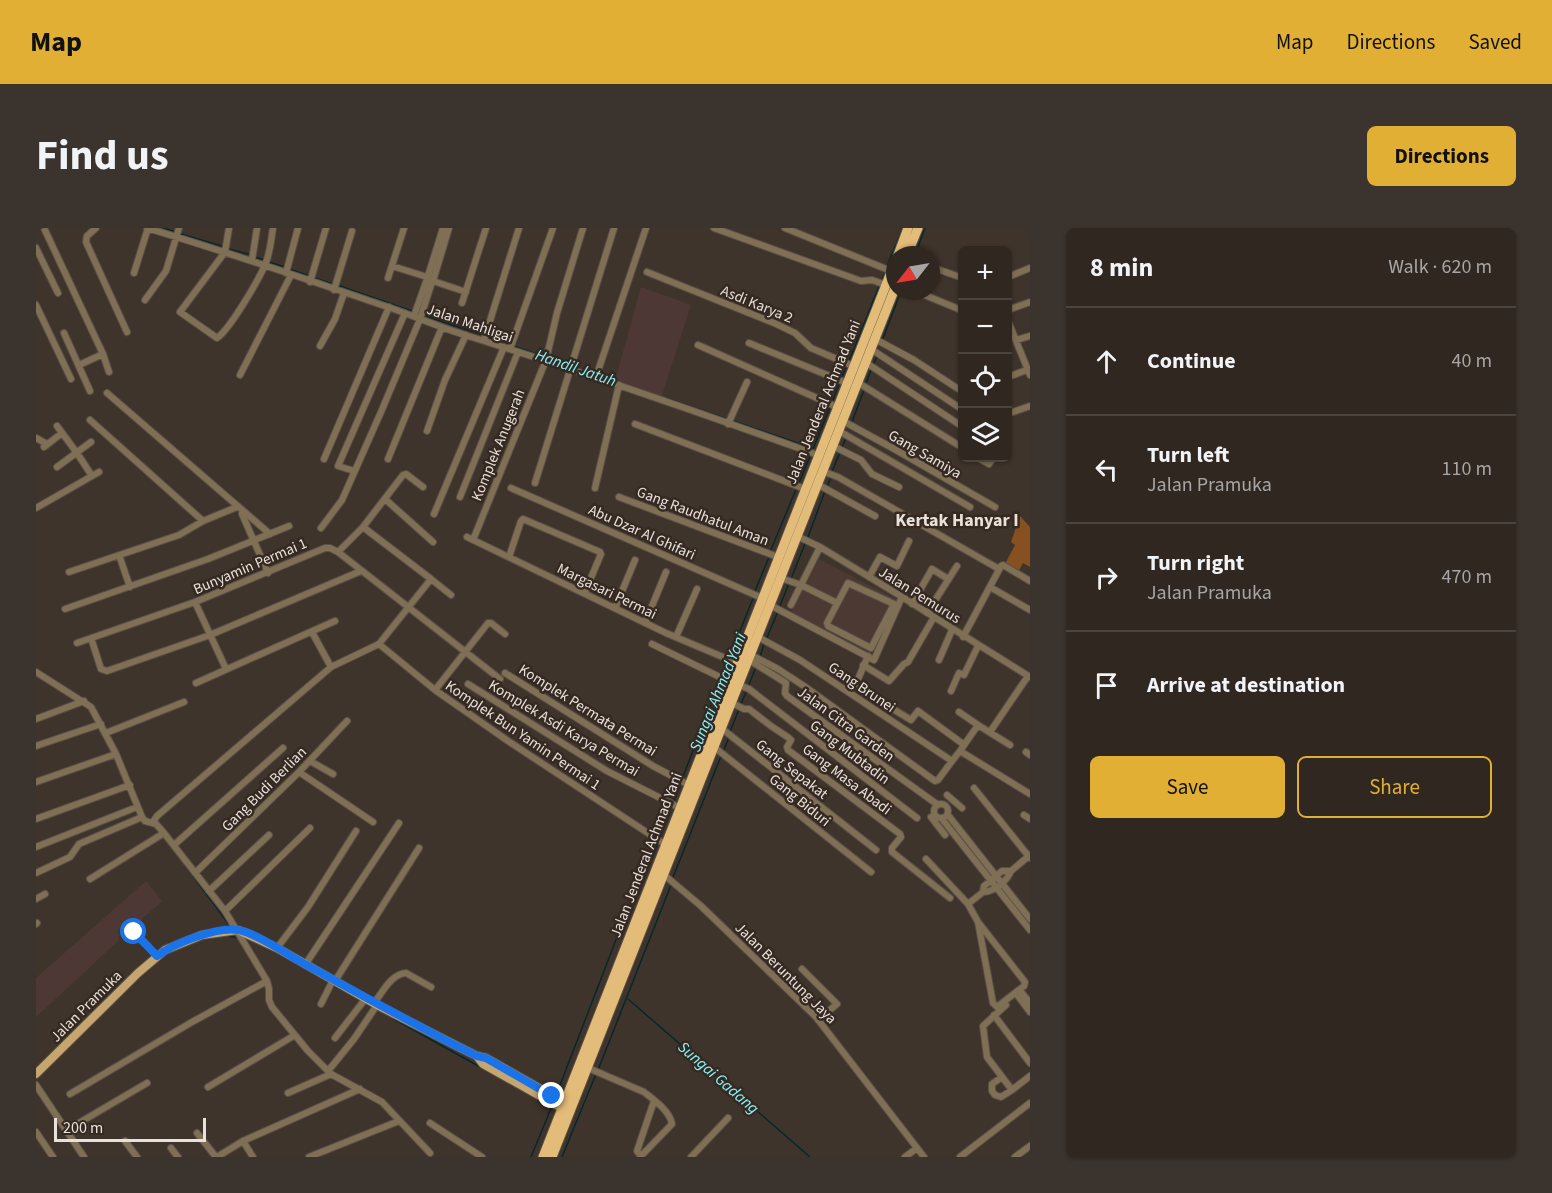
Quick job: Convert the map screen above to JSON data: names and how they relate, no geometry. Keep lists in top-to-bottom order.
{
  "streets": {
    "highway": ["Jalan Jenderal Achmad Yani"],
    "main road": ["Jalan Pramuka"],
    "street": [
      "Asdi Karya 2",
      "Jalan Mahligai",
      "Komplek Anugerah",
      "Gang Samiya",
      "Gang Raudhatul Aman",
      "Abu Dzar Al Ghifari",
      "Bunyamin Permai 1",
      "Margasari Permai",
      "Jalan Pemurus",
      "Gang Brunei",
      "Komplek Permata Permai",
      "Jalan Citra Garden",
      "Komplek Asdi Karya Permai",
      "Komplek Bun Yamin Permai 1",
      "Gang Mubtadin",
      "Gang Sepakat",
      "Gang Masa Abadi",
      "Gang Budi Berlian",
      "Gang Biduri",
      "Jalan Beruntung Jaya"
    ]
  },
  "crossings": [
    ["Asdi Karya 2", "Jalan Jenderal Achmad Yani"],
    ["Jalan Mahligai", "Jalan Jenderal Achmad Yani"],
    ["Jalan Mahligai", "Komplek Anugerah"],
    ["Jalan Jenderal Achmad Yani", "Gang Samiya"],
    ["Jalan Jenderal Achmad Yani", "Gang Raudhatul Aman"],
    ["Jalan Jenderal Achmad Yani", "Abu Dzar Al Ghifari"],
    ["Jalan Jenderal Achmad Yani", "Margasari Permai"],
    ["Jalan Jenderal Achmad Yani", "Jalan Pemurus"],
    ["Jalan Jenderal Achmad Yani", "Gang Brunei"],
    ["Jalan Jenderal Achmad Yani", "Komplek Permata Permai"],
    ["Jalan Jenderal Achmad Yani", "Jalan Citra Garden"],
    ["Jalan Jenderal Achmad Yani", "Komplek Asdi Karya Permai"],
    ["Jalan Jenderal Achmad Yani", "Komplek Bun Yamin Permai 1"],
    ["Jalan Jenderal Achmad Yani", "Gang Mubtadin"],
    ["Jalan Jenderal Achmad Yani", "Gang Sepakat"],
    ["Jalan Jenderal Achmad Yani", "Gang Masa Abadi"],
    ["Jalan Jenderal Achmad Yani", "Gang Biduri"],
    ["Jalan Jenderal Achmad Yani", "Jalan Beruntung Jaya"],
    ["Komplek Anugerah", "Margasari Permai"]
  ],
  "districts": ["Kertak Hanyar I"],
  "water": ["Handil Jatuh", "Sungai Ahmad Yani", "Sungai Gadang"],
  "scale_bar": "200 m",
  "north": "bottom left",
  "page": {
    "header": "Map",
    "nav": ["Map", "Directions", "Saved"],
    "title": "Find us",
    "buttons": [
      "Directions",
      ["Save", "Share"]
    ],
    "heading": ["8 min", "Walk · 620 m"],
    "map_buttons": ["+", "−"],
    "list": [
      ["Continue", "40 m"],
      ["Turn left", "Jalan Pramuka", "110 m"],
      ["Turn right", "Jalan Pramuka", "470 m"],
      "Arrive at destination"
    ],
    "scale": "200 m"
  }
}
